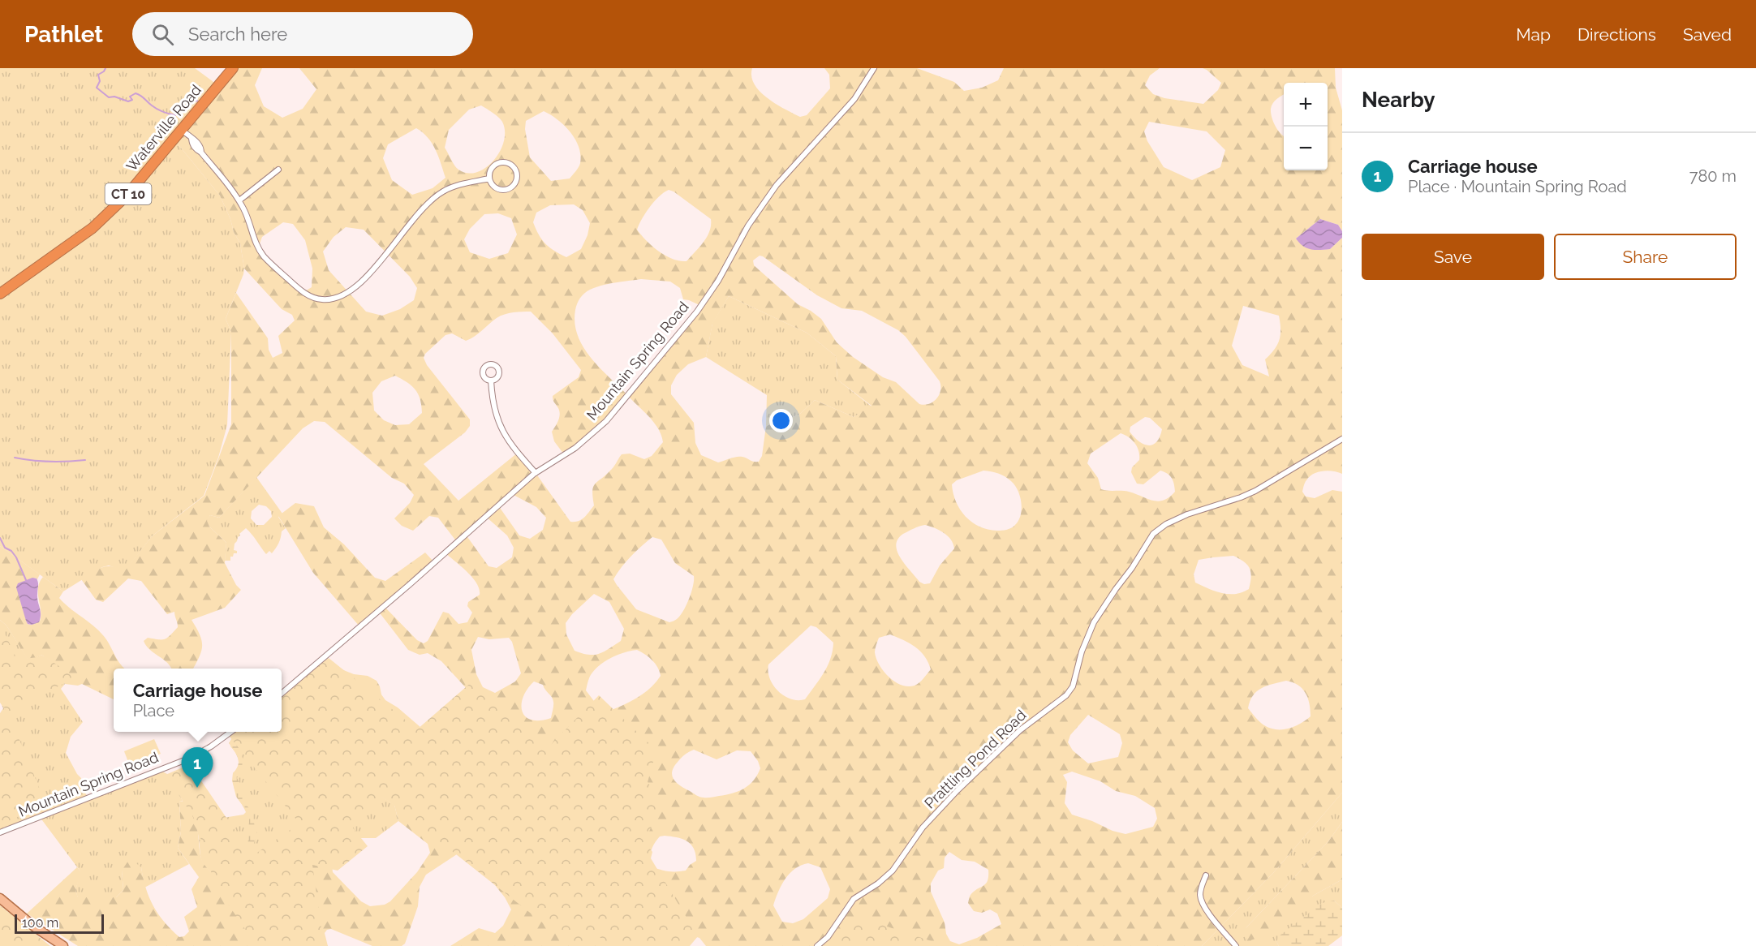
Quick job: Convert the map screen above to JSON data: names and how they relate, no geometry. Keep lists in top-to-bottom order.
{
  "streets": {
    "highway": ["Waterville Road", "CT 10"],
    "street": ["Mountain Spring Road", "Prattling Pond Road"]
  },
  "scale_bar": "100 m",
  "page": {
    "header": "Pathlet",
    "search": "Search here",
    "nav": ["Map", "Directions", "Saved"],
    "heading": "Nearby",
    "map_buttons": ["+", "−"],
    "list": [
      {
        "mark": "1",
        "name": "Carriage house",
        "note": "Place · Mountain Spring Road",
        "value": "780 m"
      }
    ],
    "buttons": ["Save", "Share"],
    "popup": ["Carriage house", "Place"],
    "pins": "1",
    "scale": "100 m"
  }
}
